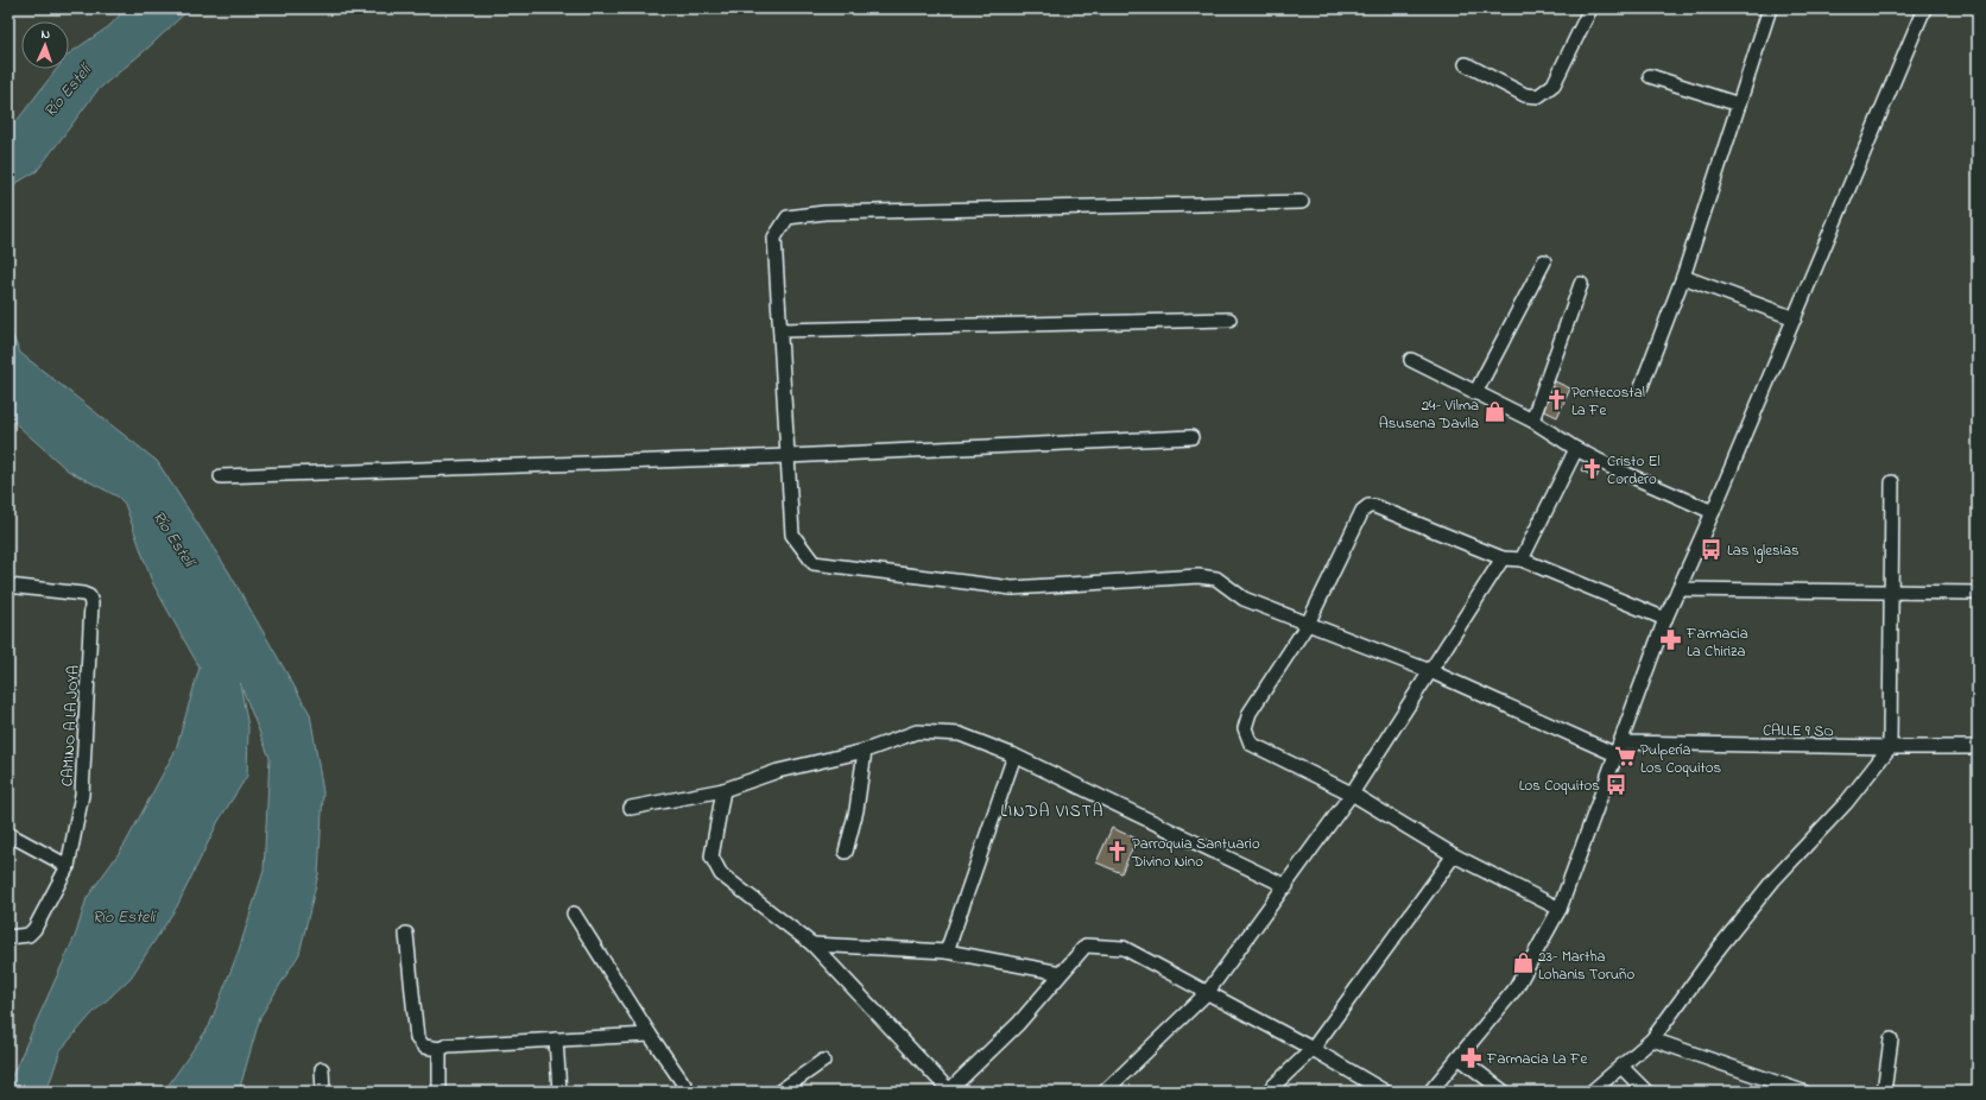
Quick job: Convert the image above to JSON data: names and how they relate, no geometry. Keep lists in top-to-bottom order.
{
  "streets": {
    "street": ["CAMINO A LA JOYA", "CALLE 9 SO"]
  },
  "districts": ["LINDA VISTA"],
  "water": ["Río Estelí"],
  "places": {
    "church": ["Pentecostal La Fe", "Cristo El Cordero", "Parroquia Santuario Divino Nino"],
    "shop": ["24- Vilma Asusena Davila", "23- Martha Lohanis Toruño"],
    "bus stop": ["Las Iglesias", "Los Coquitos"],
    "pharmacy": ["Farmacia La Chiriza", "Farmacia La Fe"],
    "supermarket": ["Pulpería Los Coquitos"]
  },
  "north": "top"
}
